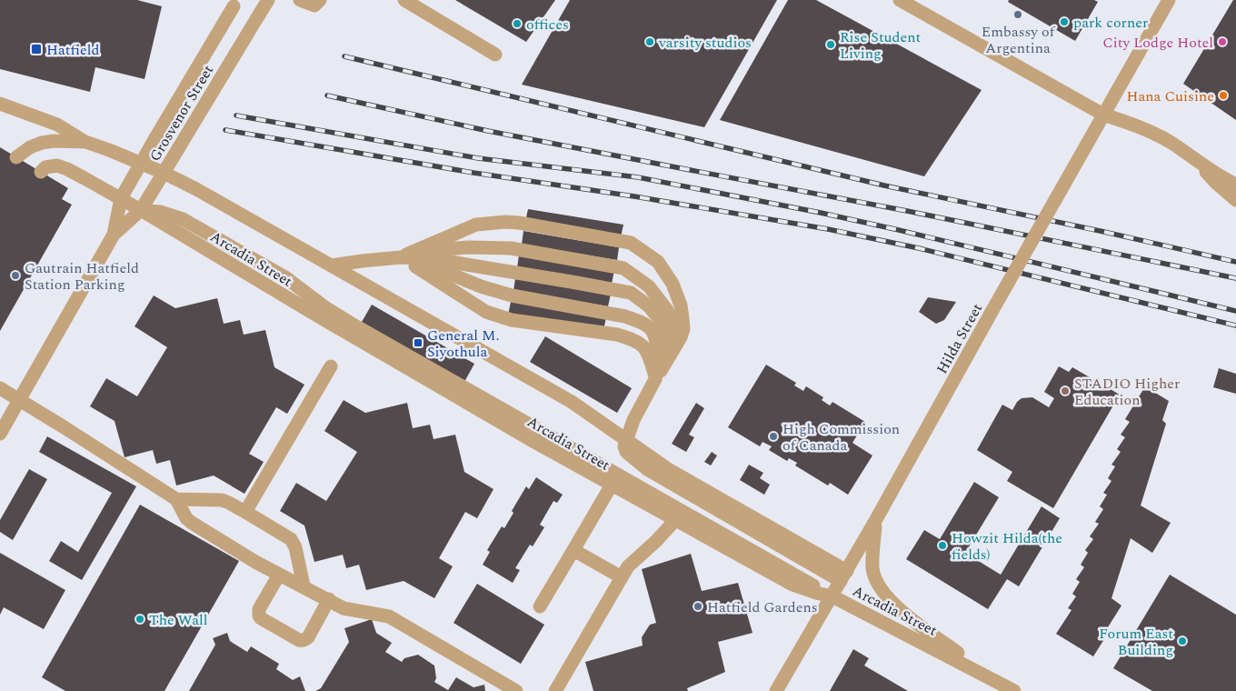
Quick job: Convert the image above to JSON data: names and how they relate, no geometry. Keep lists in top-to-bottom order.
{
  "streets": {
    "street": ["Grosvenor Street", "Arcadia Street", "Hilda Street"]
  },
  "crossings": [
    ["Grosvenor Street", "Arcadia Street"],
    ["Arcadia Street", "Hilda Street"]
  ],
  "places": {
    "other": [
      "Embassy of Argentina",
      "park corner",
      "offices",
      "varsity studios",
      "City Lodge Hotel",
      "Rise Student Living",
      "Hana Cuisine",
      "Gautrain Hatfield Station Parking",
      "STADIO Higher Education",
      "High Commission of Canada",
      "Howzit Hilda(the fields)",
      "Hatfield Gardens",
      "The Wall",
      "Forum East Building"
    ],
    "transit": ["Hatfield", "General M. Siyothula"]
  }
}
